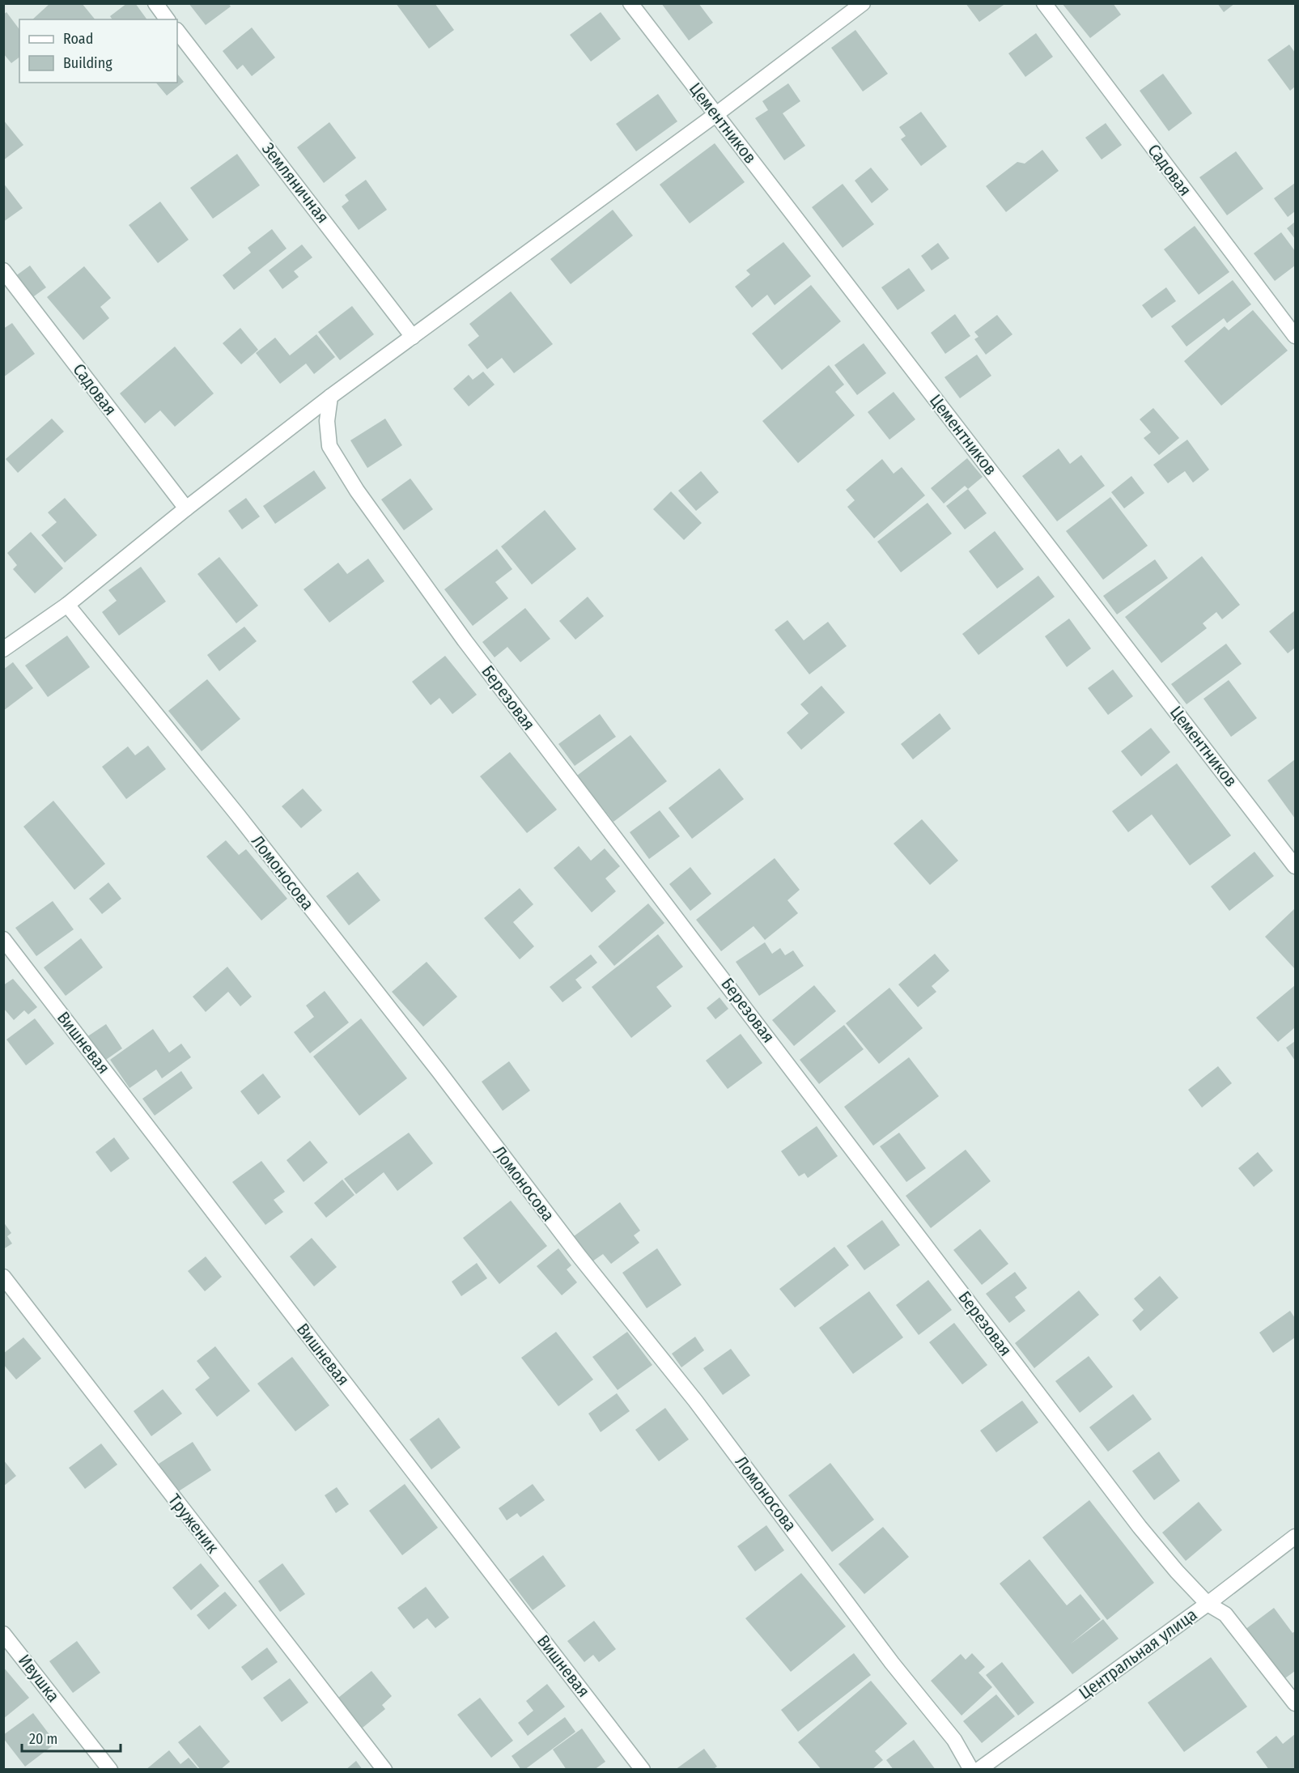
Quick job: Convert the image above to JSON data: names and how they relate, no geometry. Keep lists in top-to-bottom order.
{
  "streets": {
    "street": [
      "Цементников",
      "Садовая",
      "Земляничная",
      "Березовая",
      "Ломоносова",
      "Вишневая",
      "Труженик",
      "Центральная улица",
      "Ивушка"
    ]
  },
  "crossings": [
    ["Березовая", "Центральная улица"]
  ],
  "legend": ["Road", "Building"],
  "scale_bar": "20 m"
}
